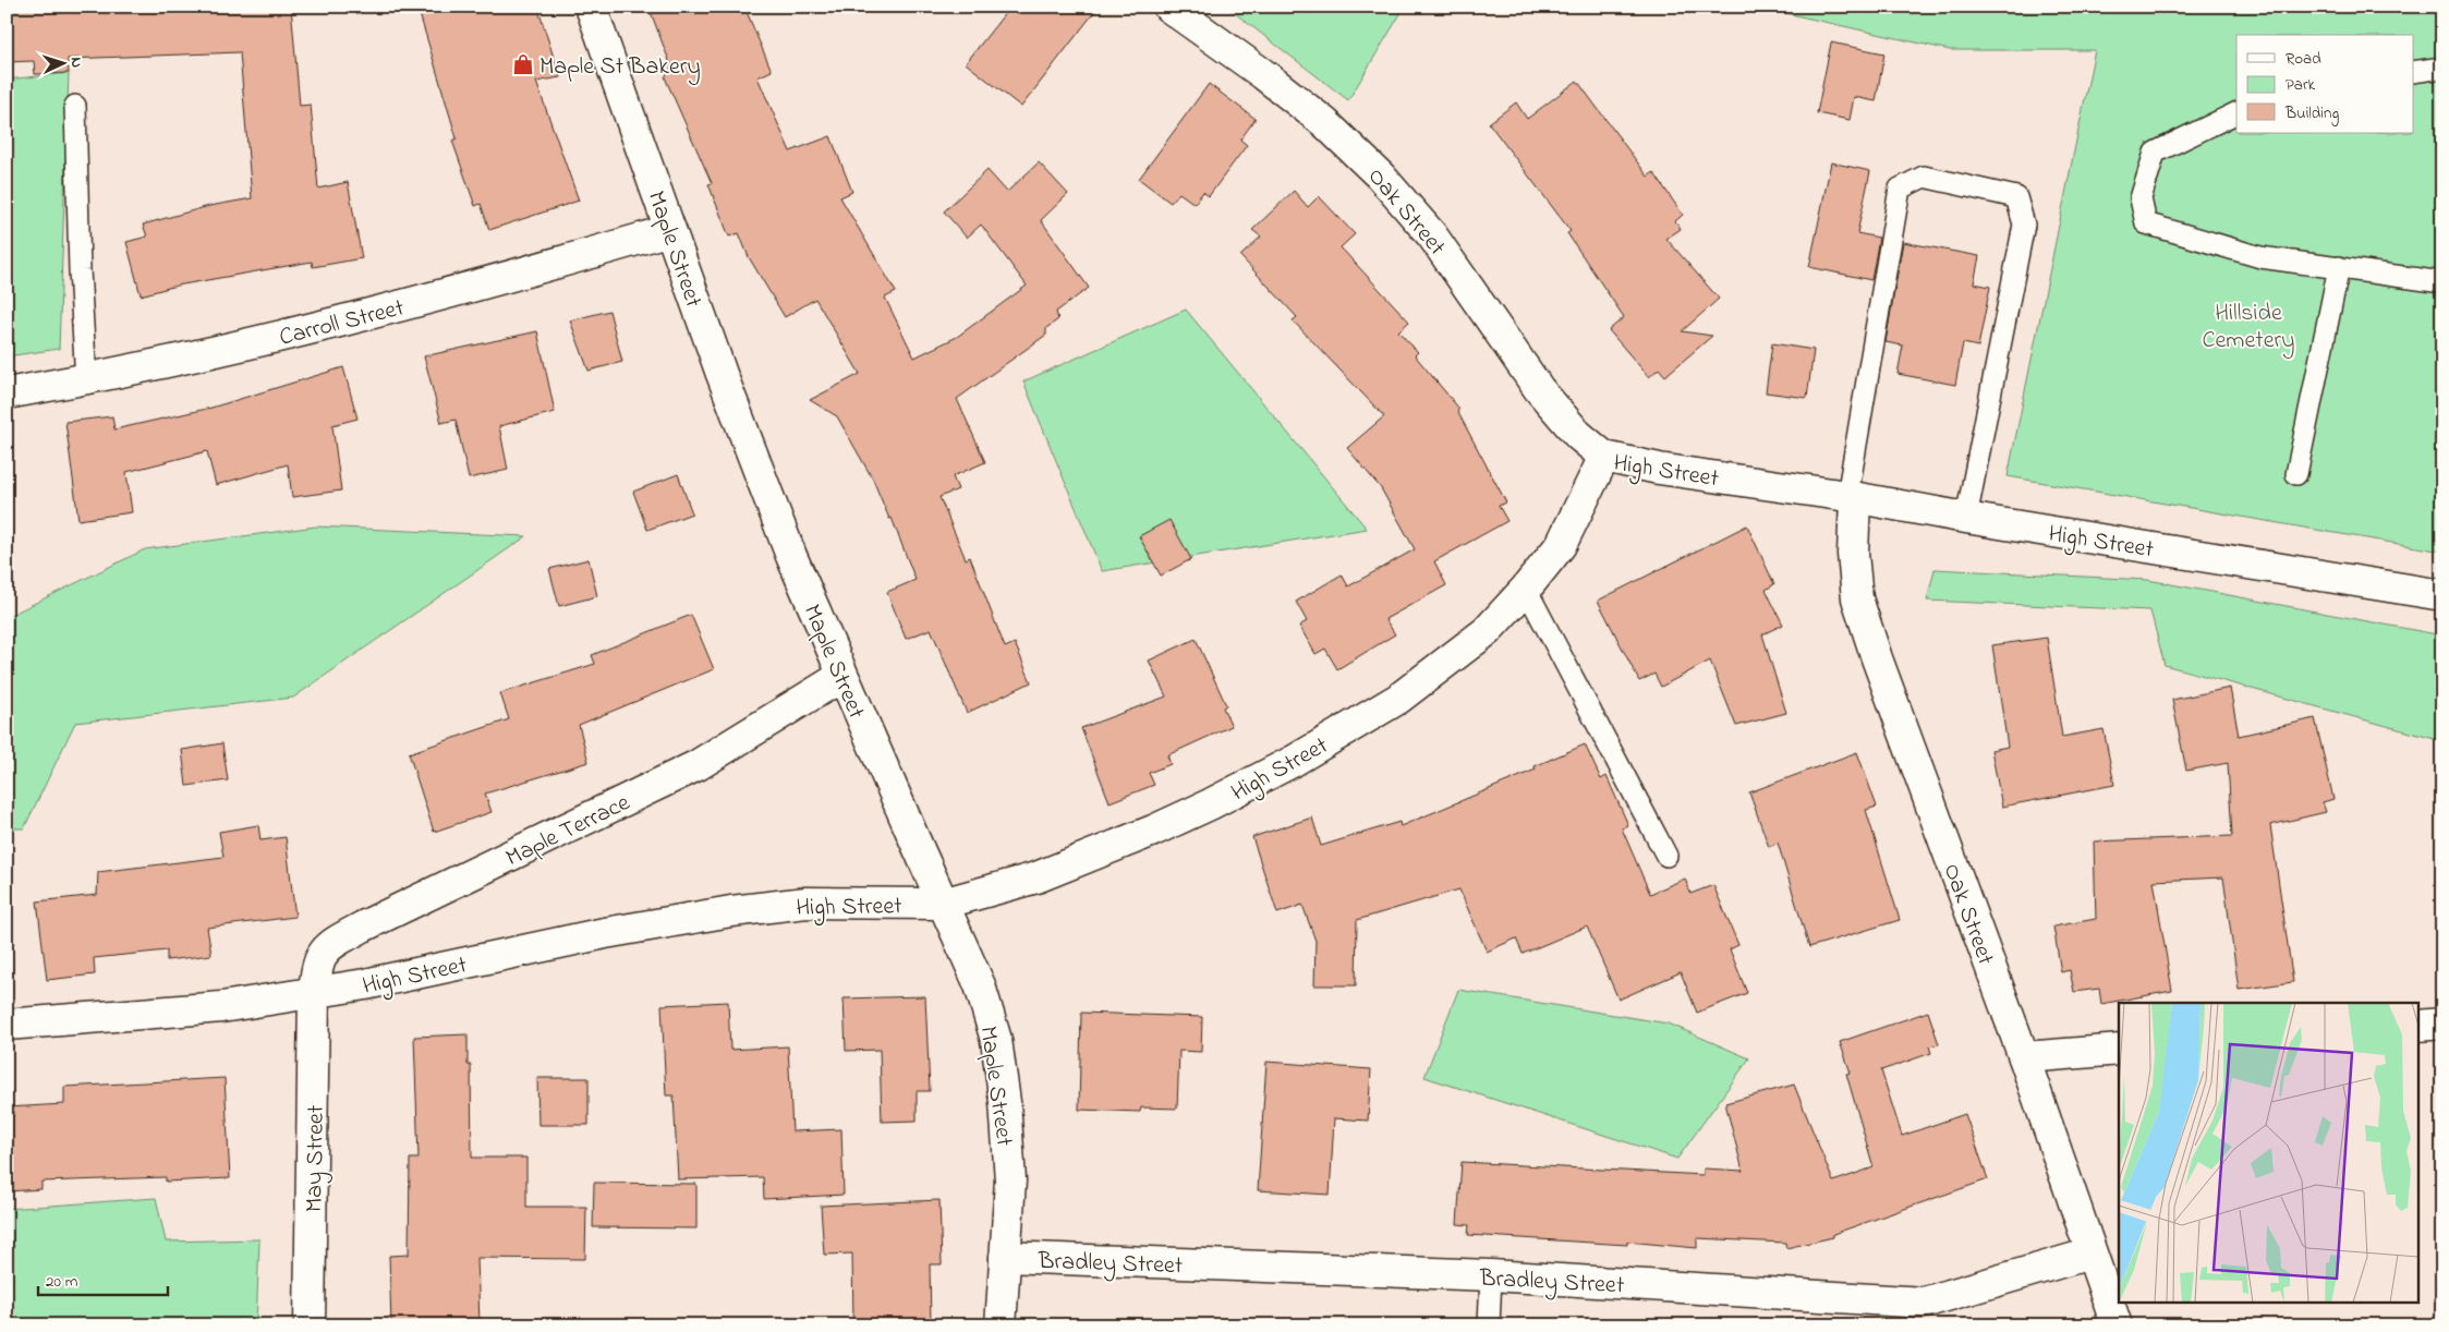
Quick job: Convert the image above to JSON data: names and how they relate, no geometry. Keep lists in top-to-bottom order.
{
  "streets": {
    "street": [
      "Oak Street",
      "Maple Street",
      "Carroll Street",
      "High Street",
      "Maple Terrace",
      "May Street",
      "Bradley Street"
    ]
  },
  "crossings": [
    ["Oak Street", "High Street"],
    ["Oak Street", "Bradley Street"],
    ["Maple Street", "Carroll Street"],
    ["Maple Street", "High Street"],
    ["Maple Street", "Maple Terrace"],
    ["Maple Street", "Bradley Street"],
    ["High Street", "Maple Terrace"],
    ["High Street", "May Street"],
    ["Maple Terrace", "May Street"]
  ],
  "parks": ["Hillside Cemetery"],
  "places": {
    "shop": ["Maple St Bakery"]
  },
  "legend": ["Road", "Park", "Building"],
  "scale_bar": "20 m",
  "north": "right"
}
